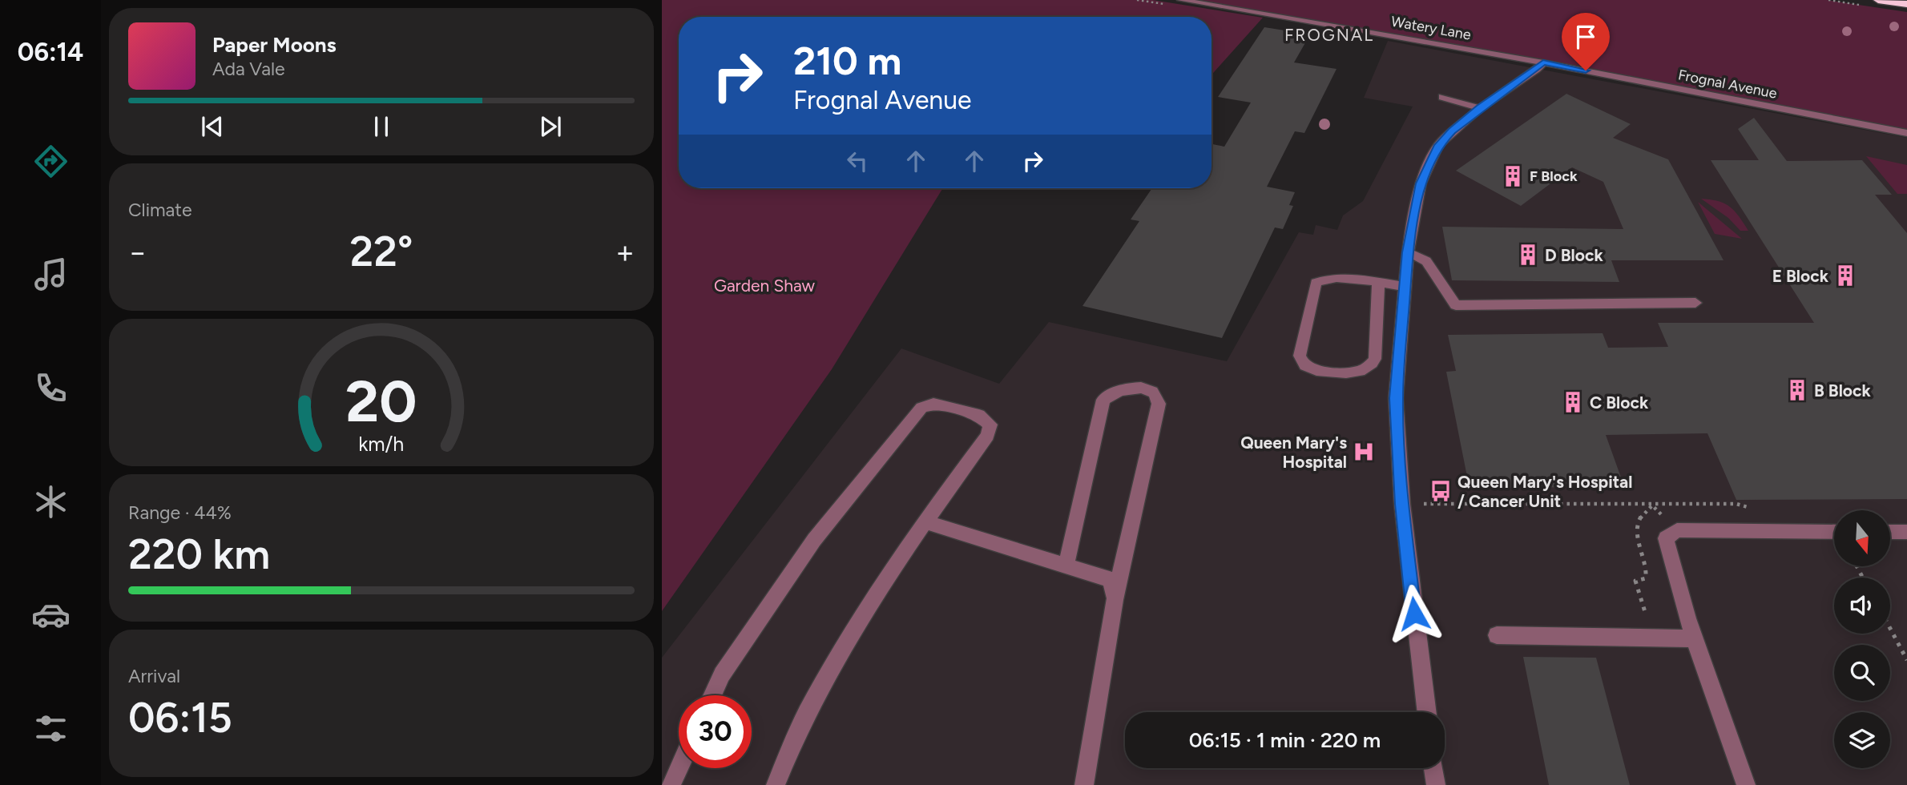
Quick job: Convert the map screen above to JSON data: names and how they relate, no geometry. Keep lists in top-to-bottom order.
{
  "streets": {
    "street": ["Watery Lane", "Frognal Avenue"]
  },
  "crossings": [
    ["Watery Lane", "Frognal Avenue"]
  ],
  "districts": ["FROGNAL"],
  "parks": ["Garden Shaw"],
  "places": {
    "building": [
      "F Block",
      "D Block",
      "E Block",
      "B Block",
      "C Block"
    ],
    "hospital": ["Queen Mary's Hospital"],
    "bus stop": ["Queen Mary's Hospital / Cancer Unit"]
  },
  "north": "bottom",
  "page": {
    "tabs": "06:14",
    "turn": ["210 m", "Frognal Avenue"],
    "song": ["Paper Moons", "Ada Vale"],
    "tile": [
      "Climate",
      ["Range · 44%", "220 km"],
      ["Arrival", "06:15"]
    ],
    "heat": ["−", "22°", "+"],
    "limit": "30",
    "trip": "06:15 · 1 min · 220 m",
    "gauge": ["20", "km/h"]
  }
}
